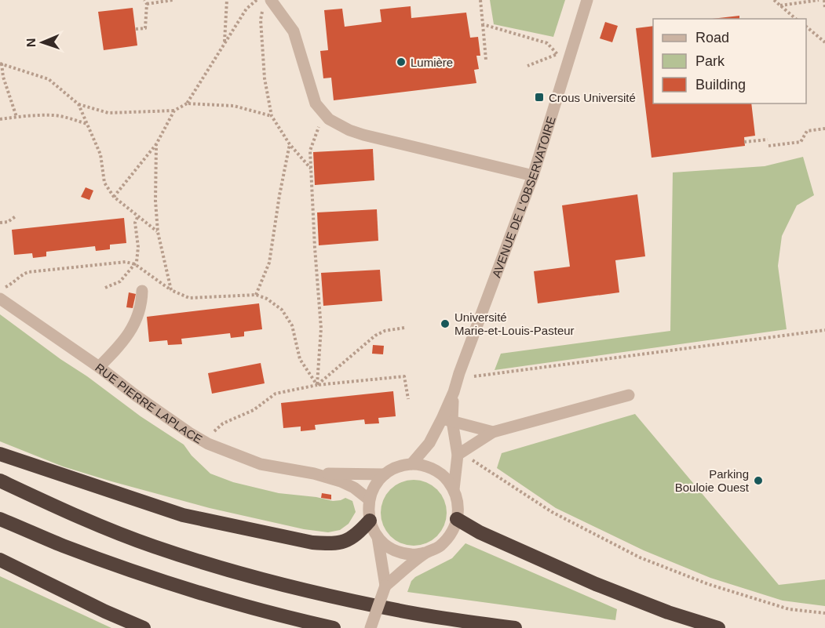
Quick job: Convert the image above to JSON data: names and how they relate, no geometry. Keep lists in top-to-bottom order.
{
  "streets": {
    "street": ["AVENUE DE L'OBSERVATOIRE", "RUE PIERRE LAPLACE"]
  },
  "crossings": [
    ["AVENUE DE L'OBSERVATOIRE", "RUE PIERRE LAPLACE"]
  ],
  "places": {
    "other": ["Lumière", "Université Marie-et-Louis-Pasteur", "Parking Bouloie Ouest"],
    "transit": ["Crous Université"]
  },
  "legend": ["Road", "Park", "Building"],
  "north": "left"
}
